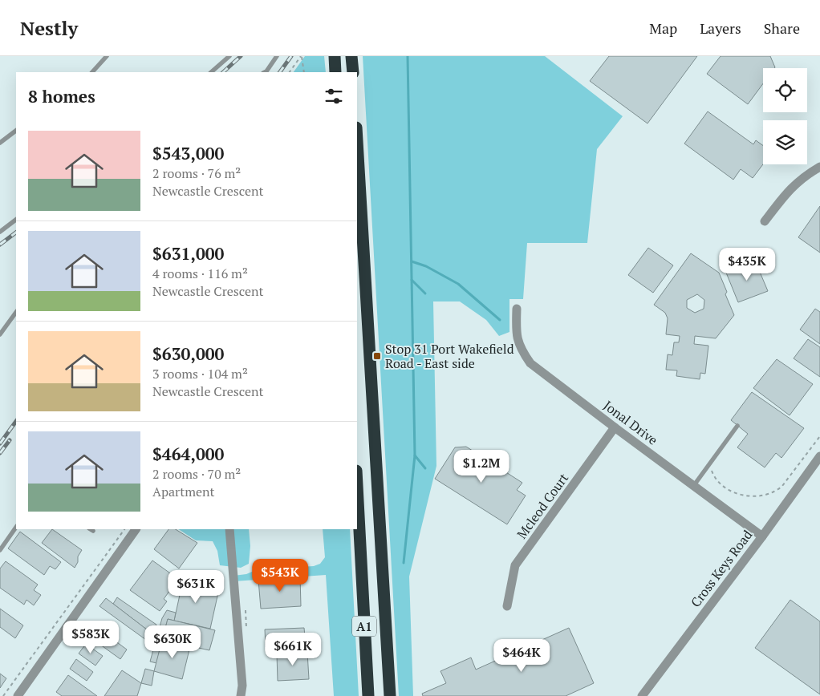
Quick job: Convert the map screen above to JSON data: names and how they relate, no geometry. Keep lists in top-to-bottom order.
{
  "streets": {
    "highway": ["A1"],
    "street": ["Jonal Drive", "Mcleod Court", "Cross Keys Road"]
  },
  "crossings": [
    ["Jonal Drive", "Mcleod Court"],
    ["Jonal Drive", "Cross Keys Road"]
  ],
  "places": {
    "transit": ["Stop 31 Port Wakefield Road - East side"]
  },
  "page": {
    "header": "Nestly",
    "nav": ["Map", "Layers", "Share"],
    "heading": "8 homes",
    "list": [
      {
        "name": "$543,000",
        "note": "2 rooms · 76 m² · Newcastle Crescent"
      },
      {
        "name": "$631,000",
        "note": "4 rooms · 116 m² · Newcastle Crescent"
      },
      {
        "name": "$630,000",
        "note": "3 rooms · 104 m² · Newcastle Crescent"
      },
      {
        "name": "$464,000",
        "note": "2 rooms · 70 m² · Apartment"
      }
    ],
    "price": [
      "$435K",
      "$1.2M",
      "$543K",
      "$631K",
      "$583K",
      "$630K",
      "$661K",
      "$464K"
    ]
  }
}
